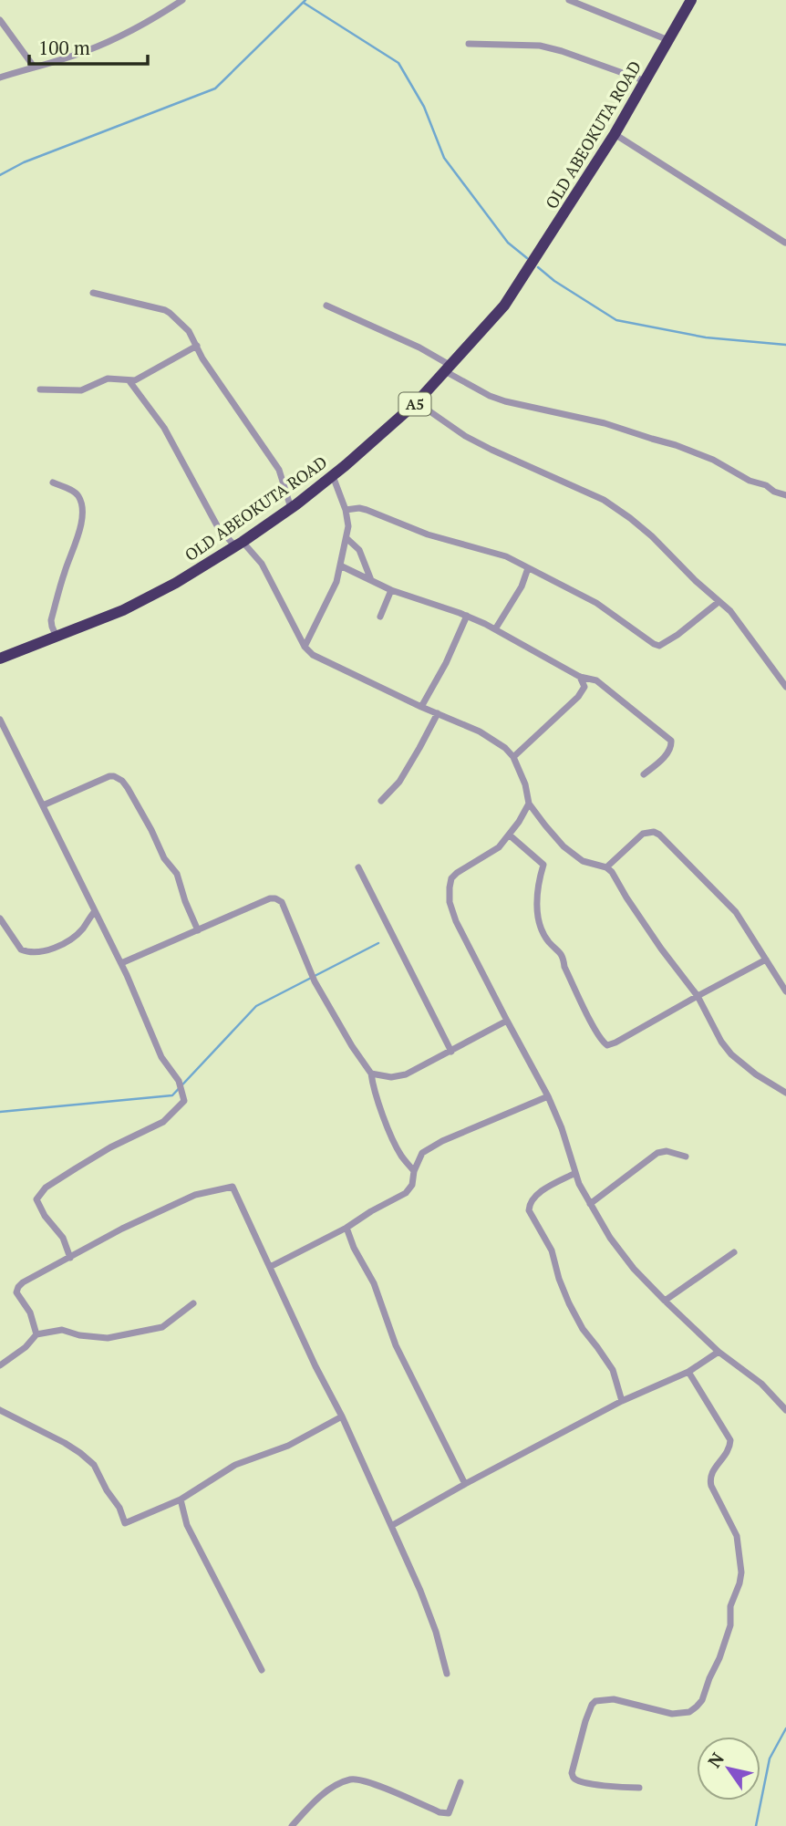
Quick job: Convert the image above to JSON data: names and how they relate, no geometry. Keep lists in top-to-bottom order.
{
  "streets": {
    "highway": ["OLD ABEOKUTA ROAD", "A5"]
  },
  "scale_bar": "100 m",
  "north": "top left"
}
